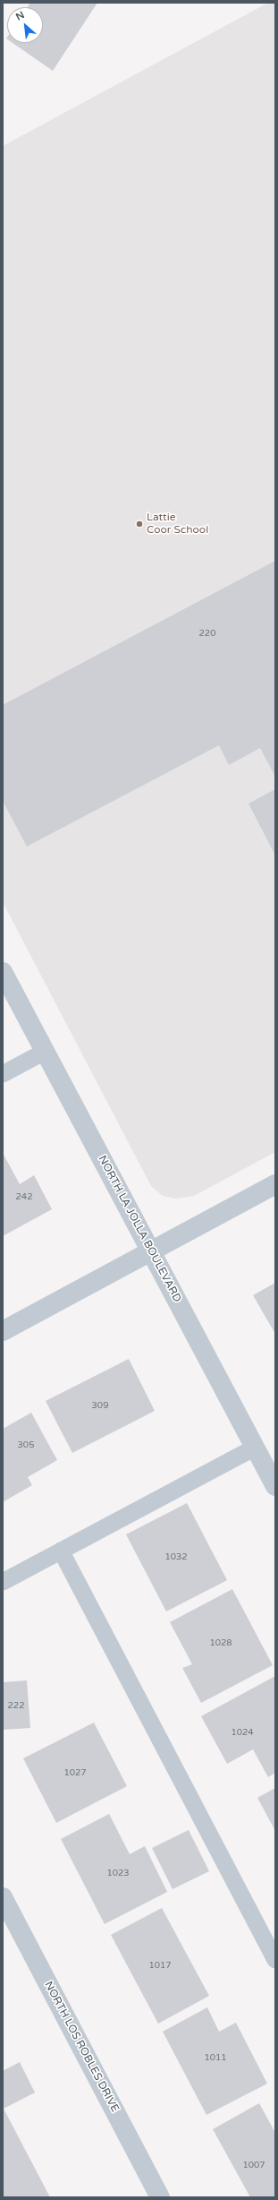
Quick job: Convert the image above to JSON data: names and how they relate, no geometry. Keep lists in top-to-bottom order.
{
  "streets": {
    "street": ["NORTH LA JOLLA BOULEVARD", "NORTH LOS ROBLES DRIVE"]
  },
  "places": ["Lattie Coor School"],
  "house_numbers": [
    "220",
    "242",
    "309",
    "305",
    "1032",
    "1028",
    "222",
    "1024",
    "1027",
    "1023",
    "1017",
    "1011",
    "1007"
  ],
  "north": "top left"
}
